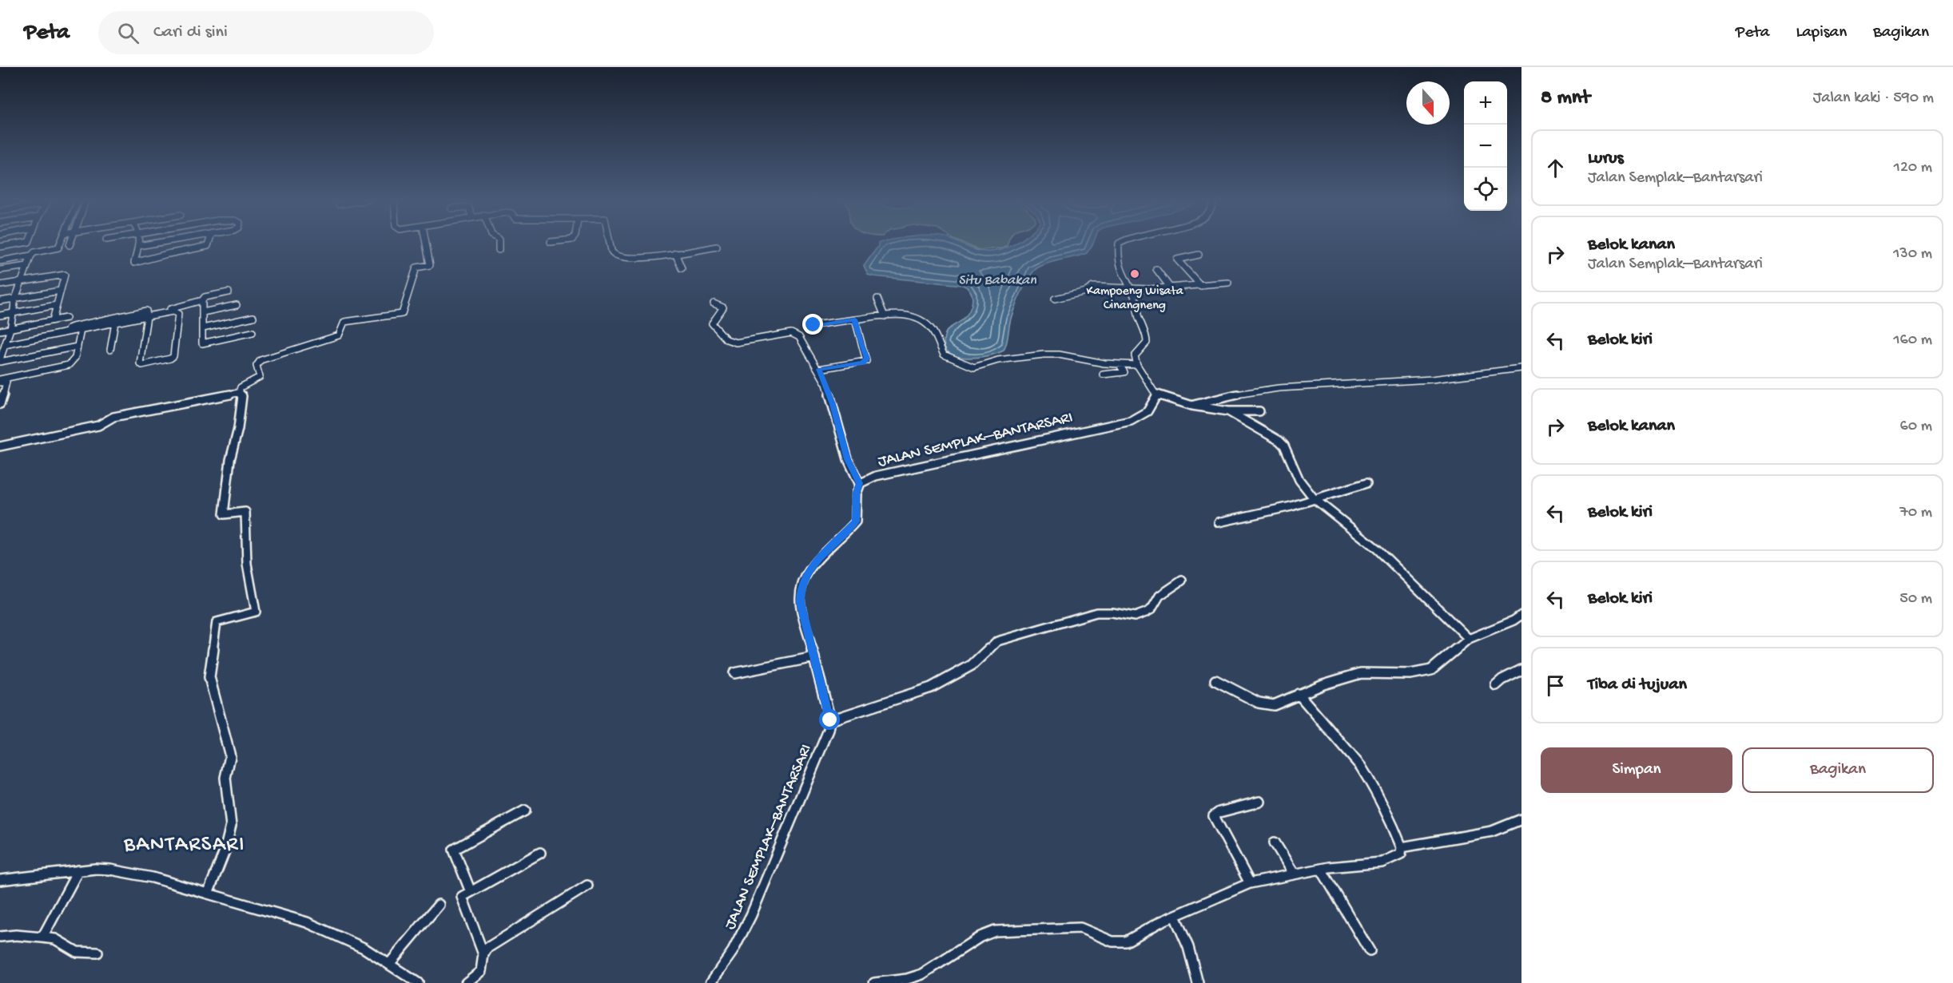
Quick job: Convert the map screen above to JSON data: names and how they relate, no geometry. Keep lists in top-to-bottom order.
{
  "streets": {
    "street": ["JALAN SEMPLAK–BANTARSARI"]
  },
  "districts": ["BANTARSARI"],
  "water": ["Situ Babakan"],
  "places": ["Kampoeng Wisata Cinangneng"],
  "north": "bottom",
  "page": {
    "header": "Peta",
    "search": "Cari di sini",
    "nav": ["Peta", "Lapisan", "Bagikan"],
    "heading": ["8 mnt", "Jalan kaki · 590 m"],
    "map_buttons": ["+", "−"],
    "list": [
      ["Lurus", "Jalan Semplak–Bantarsari", "120 m"],
      ["Belok kanan", "Jalan Semplak–Bantarsari", "130 m"],
      ["Belok kiri", "160 m"],
      ["Belok kanan", "60 m"],
      ["Belok kiri", "70 m"],
      ["Belok kiri", "50 m"],
      "Tiba di tujuan"
    ],
    "buttons": ["Simpan", "Bagikan"]
  }
}
